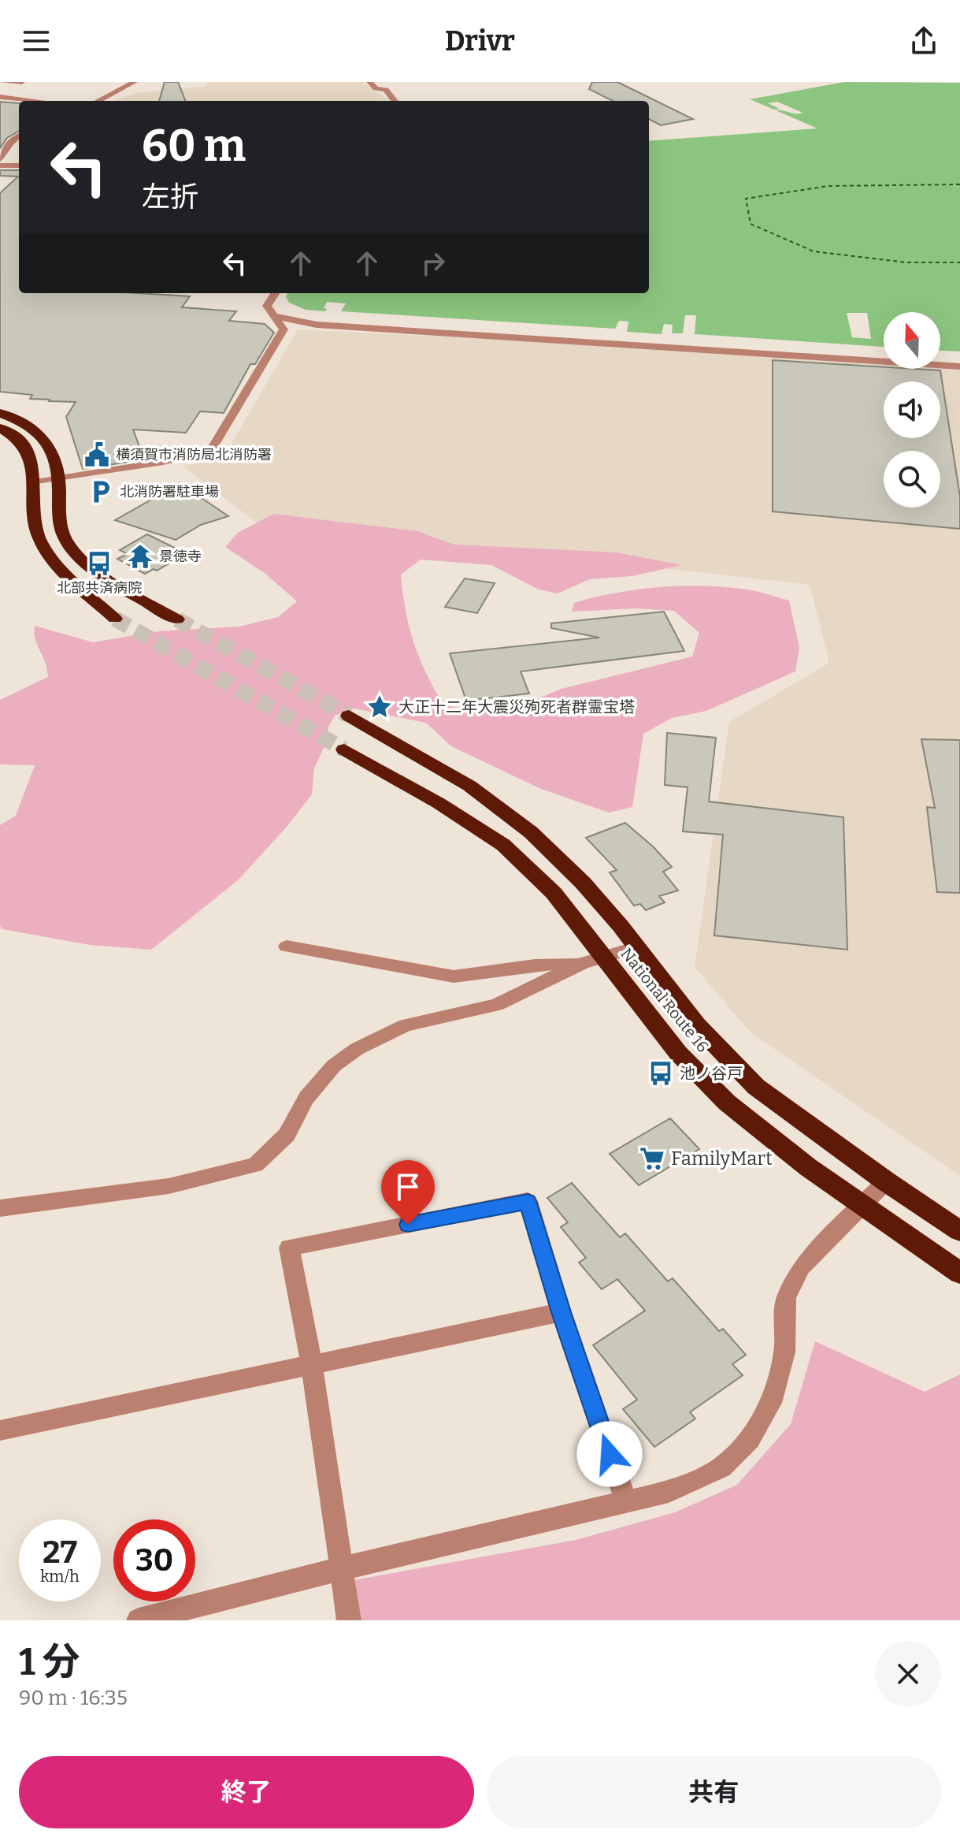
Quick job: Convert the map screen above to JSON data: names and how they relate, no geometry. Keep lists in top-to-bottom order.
{
  "streets": {
    "highway": ["National Route 16"]
  },
  "places": {
    "public building": ["横須賀市消防局北消防署"],
    "parking": ["北消防署駐車場"],
    "temple": ["景徳寺"],
    "bus stop": ["北部共済病院", "池ノ谷戸"],
    "place": ["大正十二年大震災殉死者群霊宝塔"],
    "supermarket": ["FamilyMart"]
  },
  "north": "top",
  "page": {
    "header": "Drivr",
    "turn": ["60 m", "左折"],
    "speed": "27 km/h",
    "limit": "30",
    "heading": ["1 分", "90 m · 16:35"],
    "buttons": ["終了", "共有"]
  }
}
